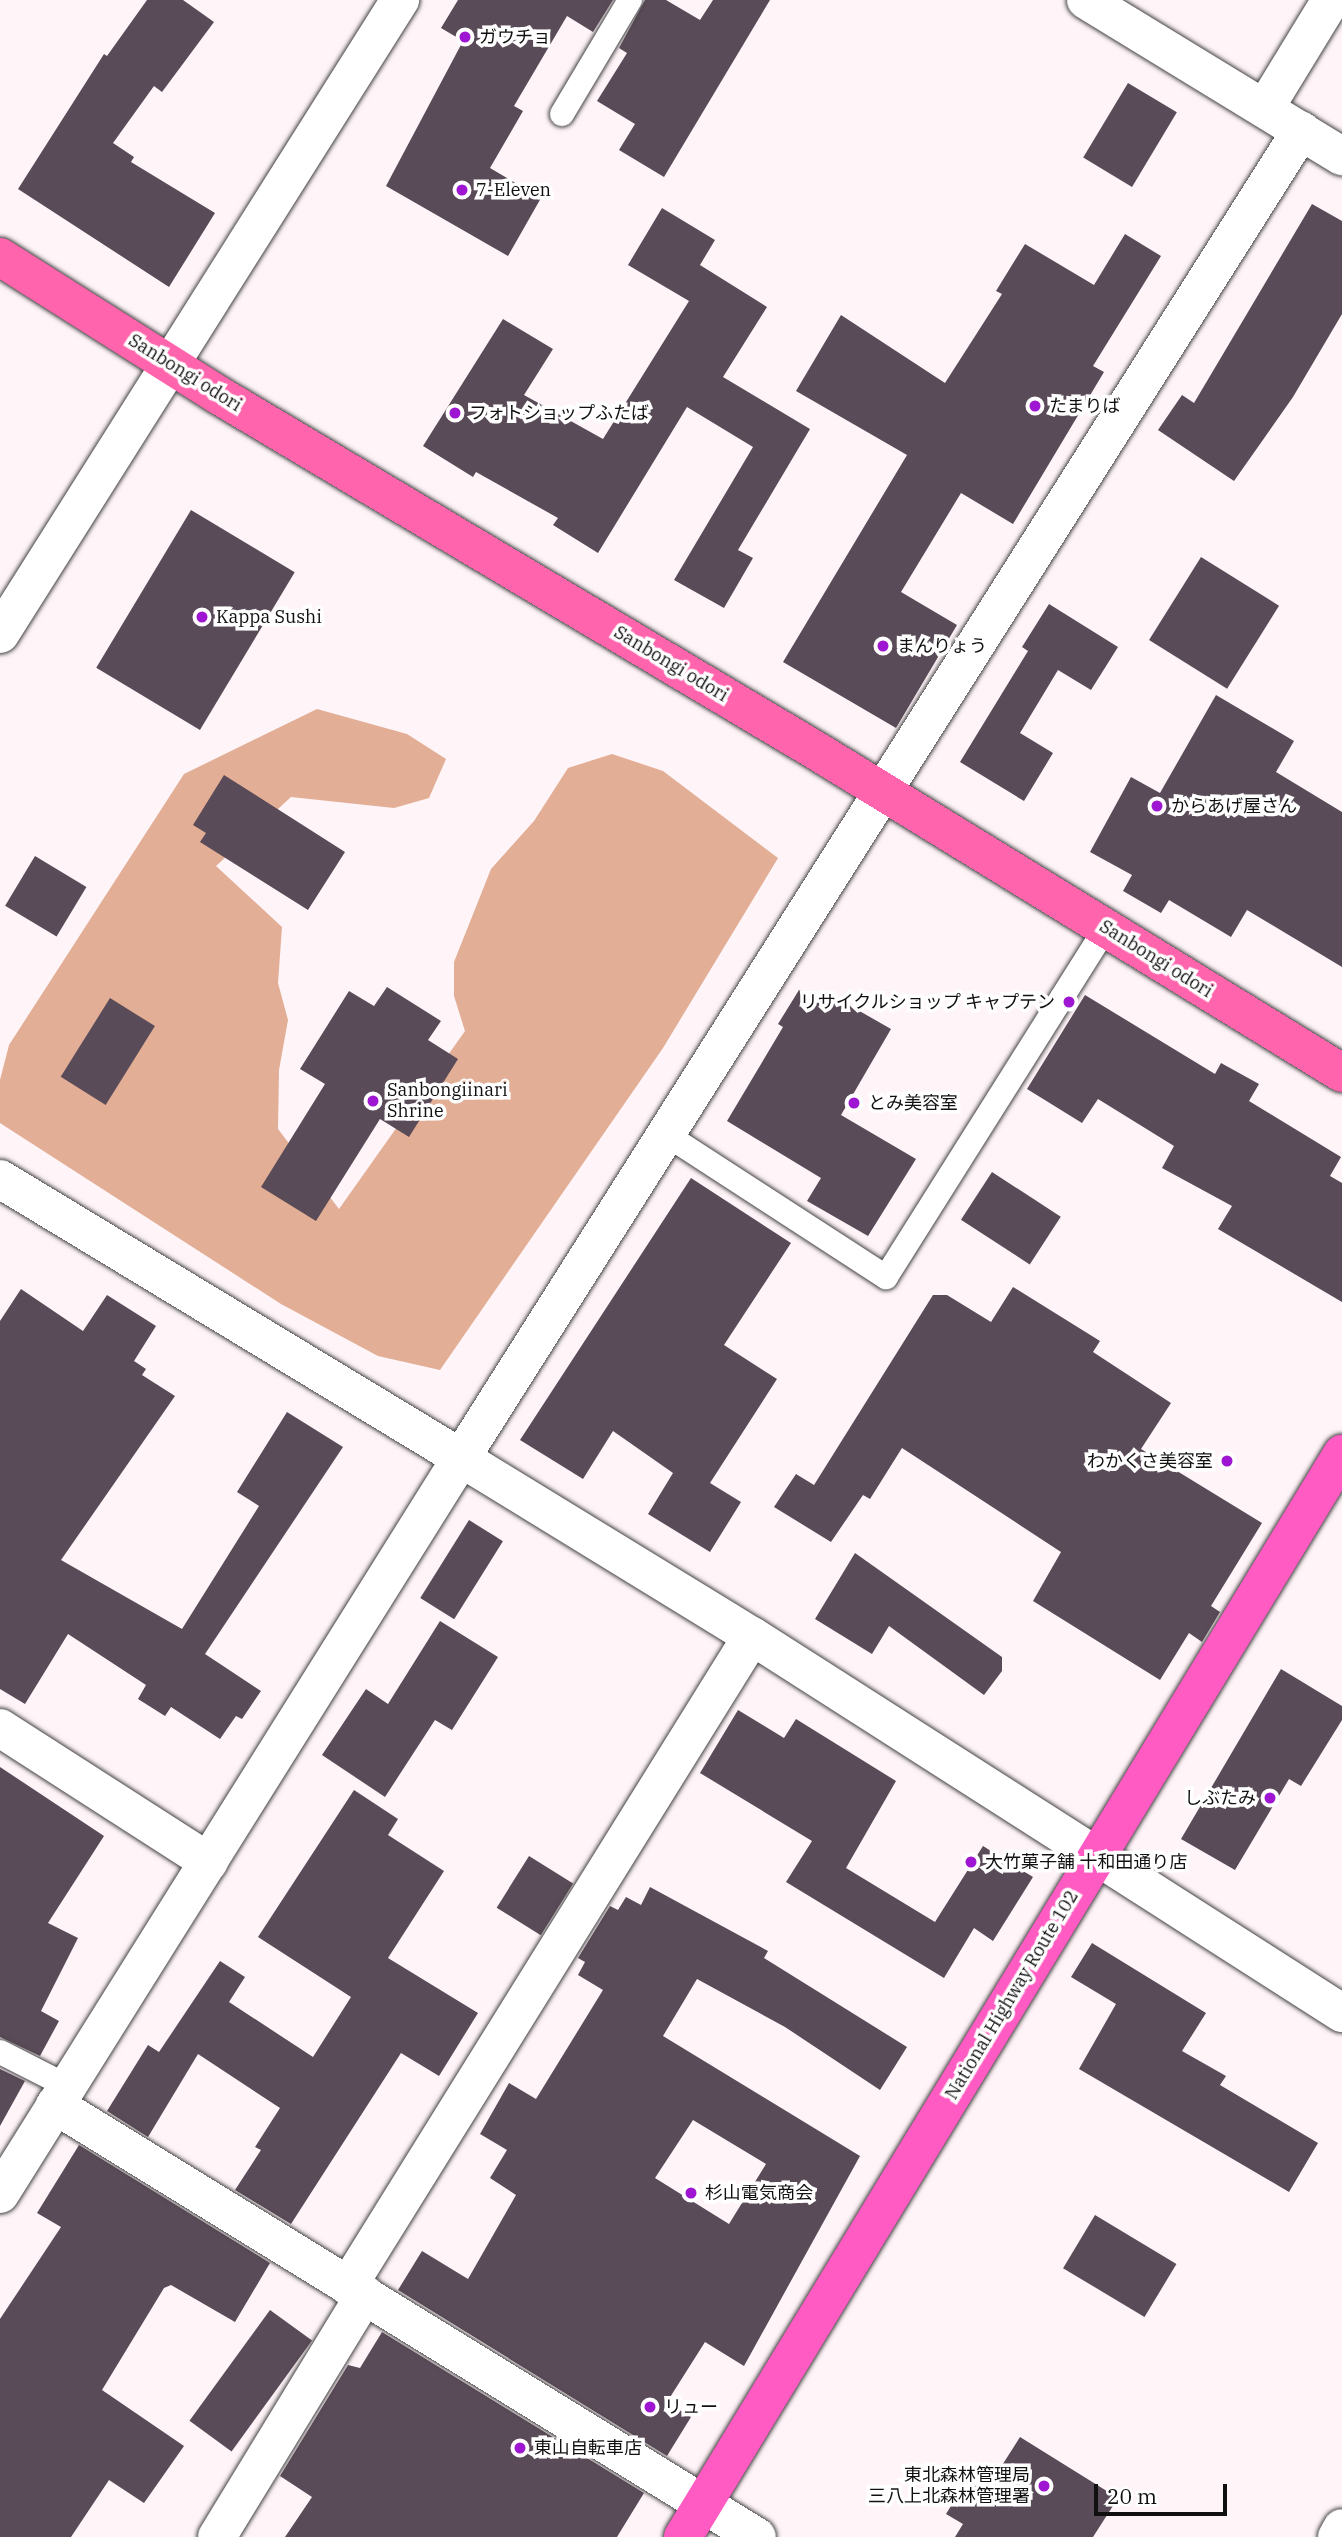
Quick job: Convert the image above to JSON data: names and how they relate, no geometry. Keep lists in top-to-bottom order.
{
  "streets": {
    "highway": ["National Highway Route 102"],
    "main road": ["Sanbongi odori"]
  },
  "places": [
    "ガウチョ",
    "7-Eleven",
    "たまりば",
    "フォトショップふたば",
    "Kappa Sushi",
    "まんりょう",
    "からあげ屋さん",
    "リサイクルショップ キャプテン",
    "Sanbongiinari Shrine",
    "とみ美容室",
    "わかくさ美容室",
    "しぶたみ",
    "大竹菓子舗 十和田通り店",
    "杉山電気商会",
    "リュー",
    "東山自転車店",
    "東北森林管理局 三八上北森林管理署"
  ],
  "scale_bar": "20 m"
}
